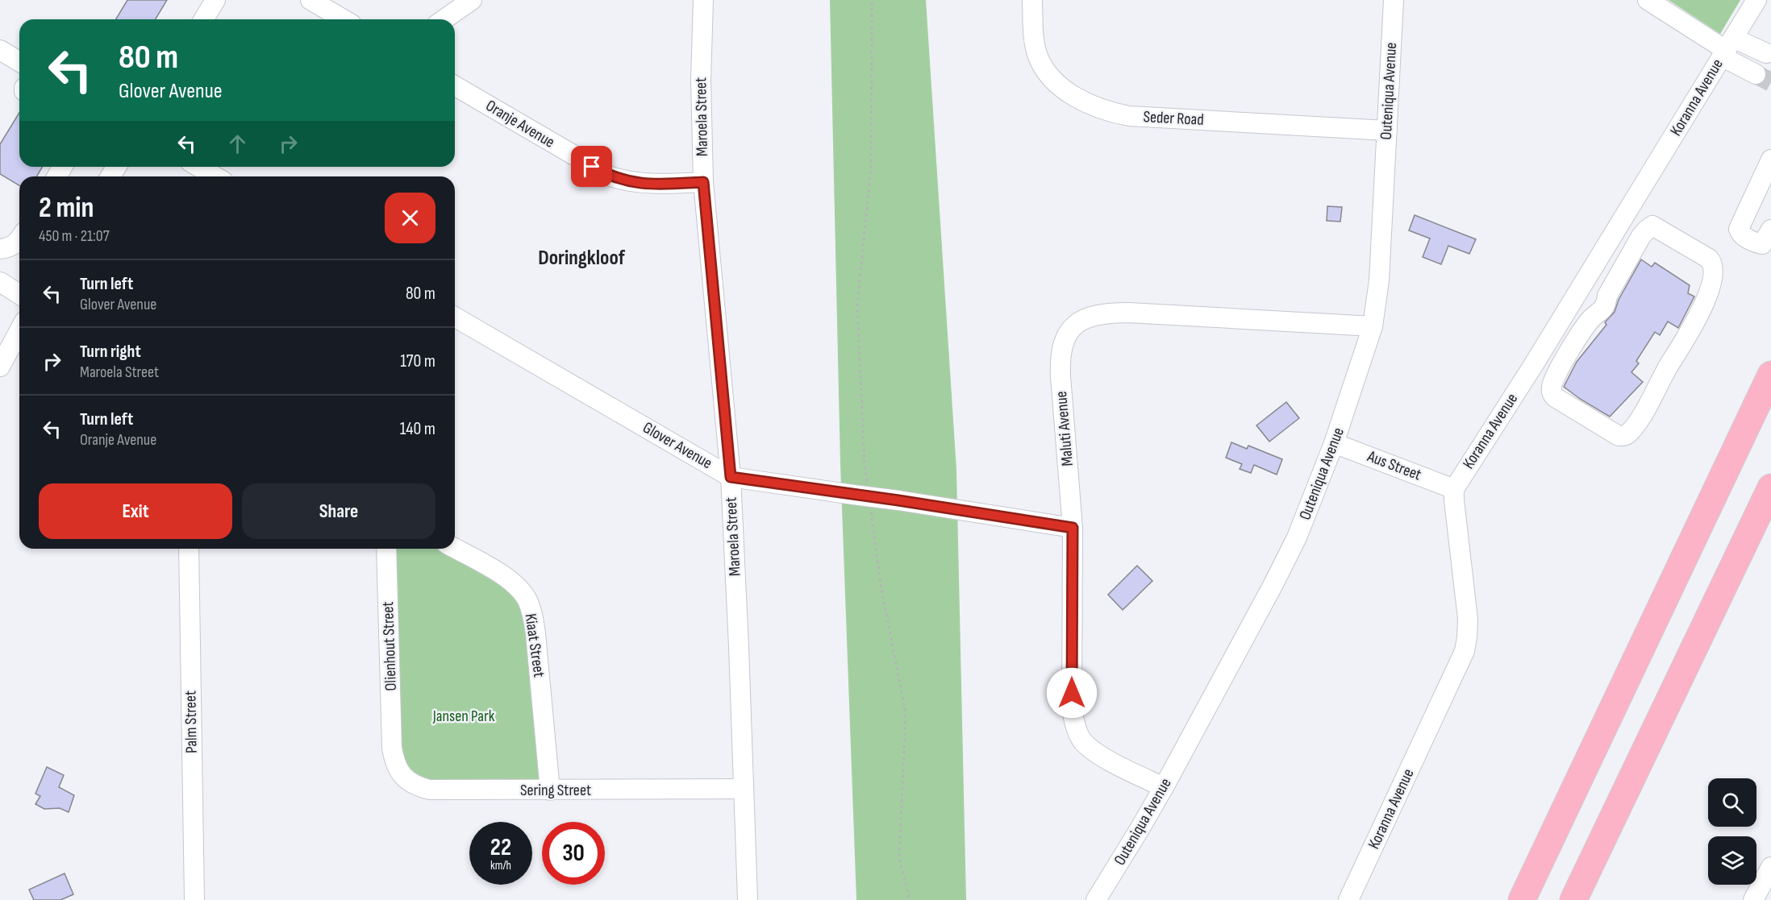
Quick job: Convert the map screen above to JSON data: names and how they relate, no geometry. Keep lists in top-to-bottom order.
{
  "streets": {
    "street": [
      "Outeniqua Avenue",
      "Koranna Avenue",
      "Maroela Street",
      "Seder Road",
      "Oranje Avenue",
      "Maluti Avenue",
      "Glover Avenue",
      "Aus Street",
      "Kiaat Street",
      "Olienhout Street",
      "Palm Street",
      "Sering Street"
    ]
  },
  "crossings": [
    ["Outeniqua Avenue", "Seder Road"],
    ["Outeniqua Avenue", "Maluti Avenue"],
    ["Outeniqua Avenue", "Aus Street"],
    ["Koranna Avenue", "Aus Street"],
    ["Maroela Street", "Oranje Avenue"],
    ["Maroela Street", "Glover Avenue"],
    ["Maroela Street", "Sering Street"],
    ["Maluti Avenue", "Glover Avenue"],
    ["Kiaat Street", "Sering Street"],
    ["Olienhout Street", "Sering Street"]
  ],
  "districts": ["Doringkloof"],
  "parks": ["Jansen Park"],
  "page": {
    "turn": ["80 m", "Glover Avenue"],
    "heading": ["2 min", "450 m · 21:07"],
    "list": [
      {
        "name": "Turn left",
        "note": "Glover Avenue",
        "value": "80 m"
      },
      {
        "name": "Turn right",
        "note": "Maroela Street",
        "value": "170 m"
      },
      {
        "name": "Turn left",
        "note": "Oranje Avenue",
        "value": "140 m"
      }
    ],
    "buttons": ["Exit", "Share"],
    "speed": "22 km/h",
    "limit": "30"
  }
}
